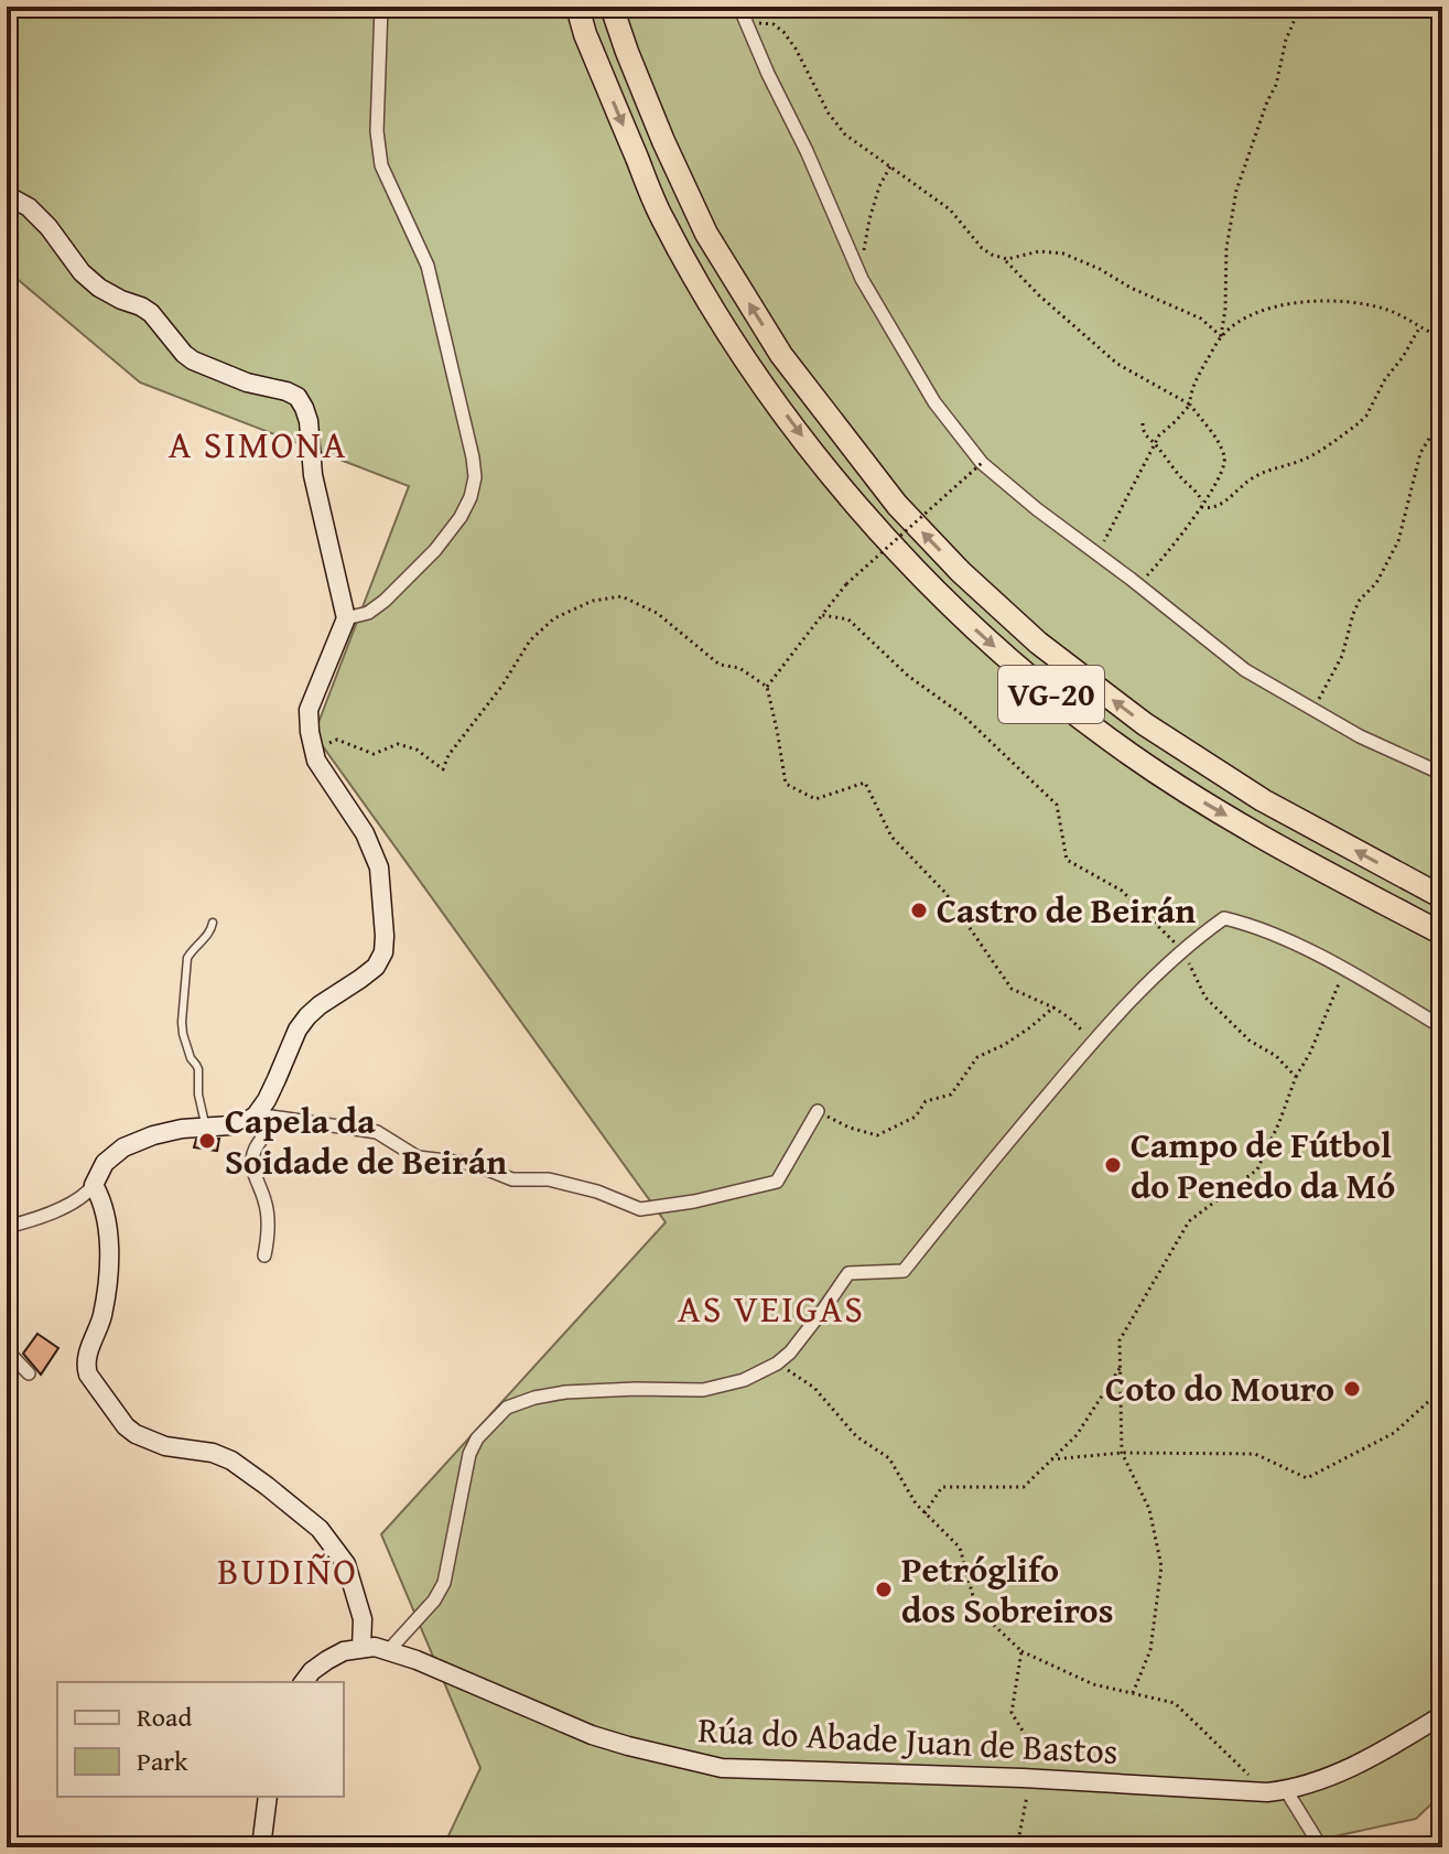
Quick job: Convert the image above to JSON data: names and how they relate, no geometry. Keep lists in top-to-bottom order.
{
  "streets": {
    "highway": ["VG-20"],
    "street": ["Rúa do Abade Juan de Bastos"]
  },
  "districts": ["A SIMONA", "AS VEIGAS", "BUDIÑO"],
  "places": [
    "Castro de Beirán",
    "Capela da Soidade de Beirán",
    "Campo de Fútbol do Penedo da Mó",
    "Coto do Mouro",
    "Petróglifo dos Sobreiros"
  ],
  "legend": ["Road", "Park"]
}
